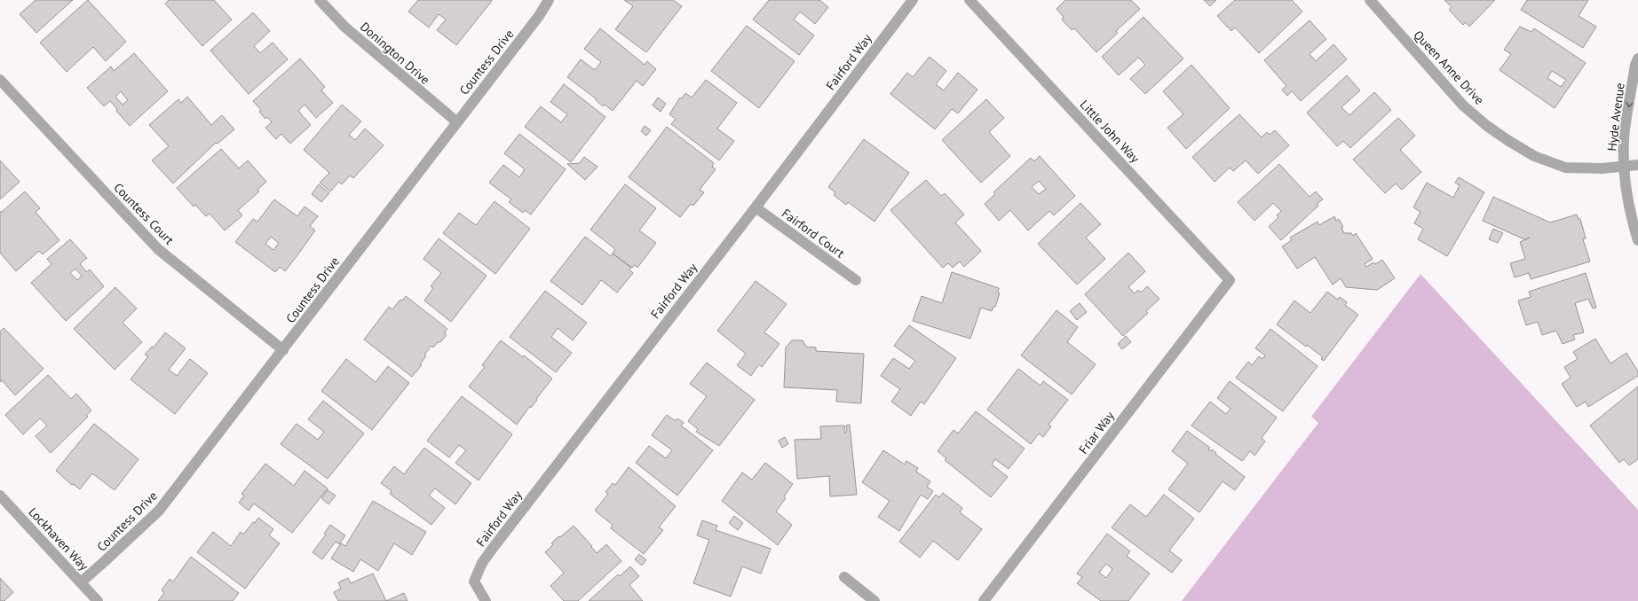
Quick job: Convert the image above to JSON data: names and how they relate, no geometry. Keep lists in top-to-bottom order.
{
  "streets": {
    "street": [
      "Donington Drive",
      "Countess Drive",
      "Fairford Way",
      "Queen Anne Drive",
      "Hyde Avenue",
      "Little John Way",
      "Countess Court",
      "Fairford Court",
      "Friar Way",
      "Lockhaven Way"
    ]
  },
  "crossings": [
    ["Donington Drive", "Countess Drive"],
    ["Countess Drive", "Countess Court"],
    ["Countess Drive", "Lockhaven Way"],
    ["Fairford Way", "Fairford Court"],
    ["Queen Anne Drive", "Hyde Avenue"],
    ["Little John Way", "Friar Way"]
  ],
  "one_way": ["Hyde Avenue"]
}
